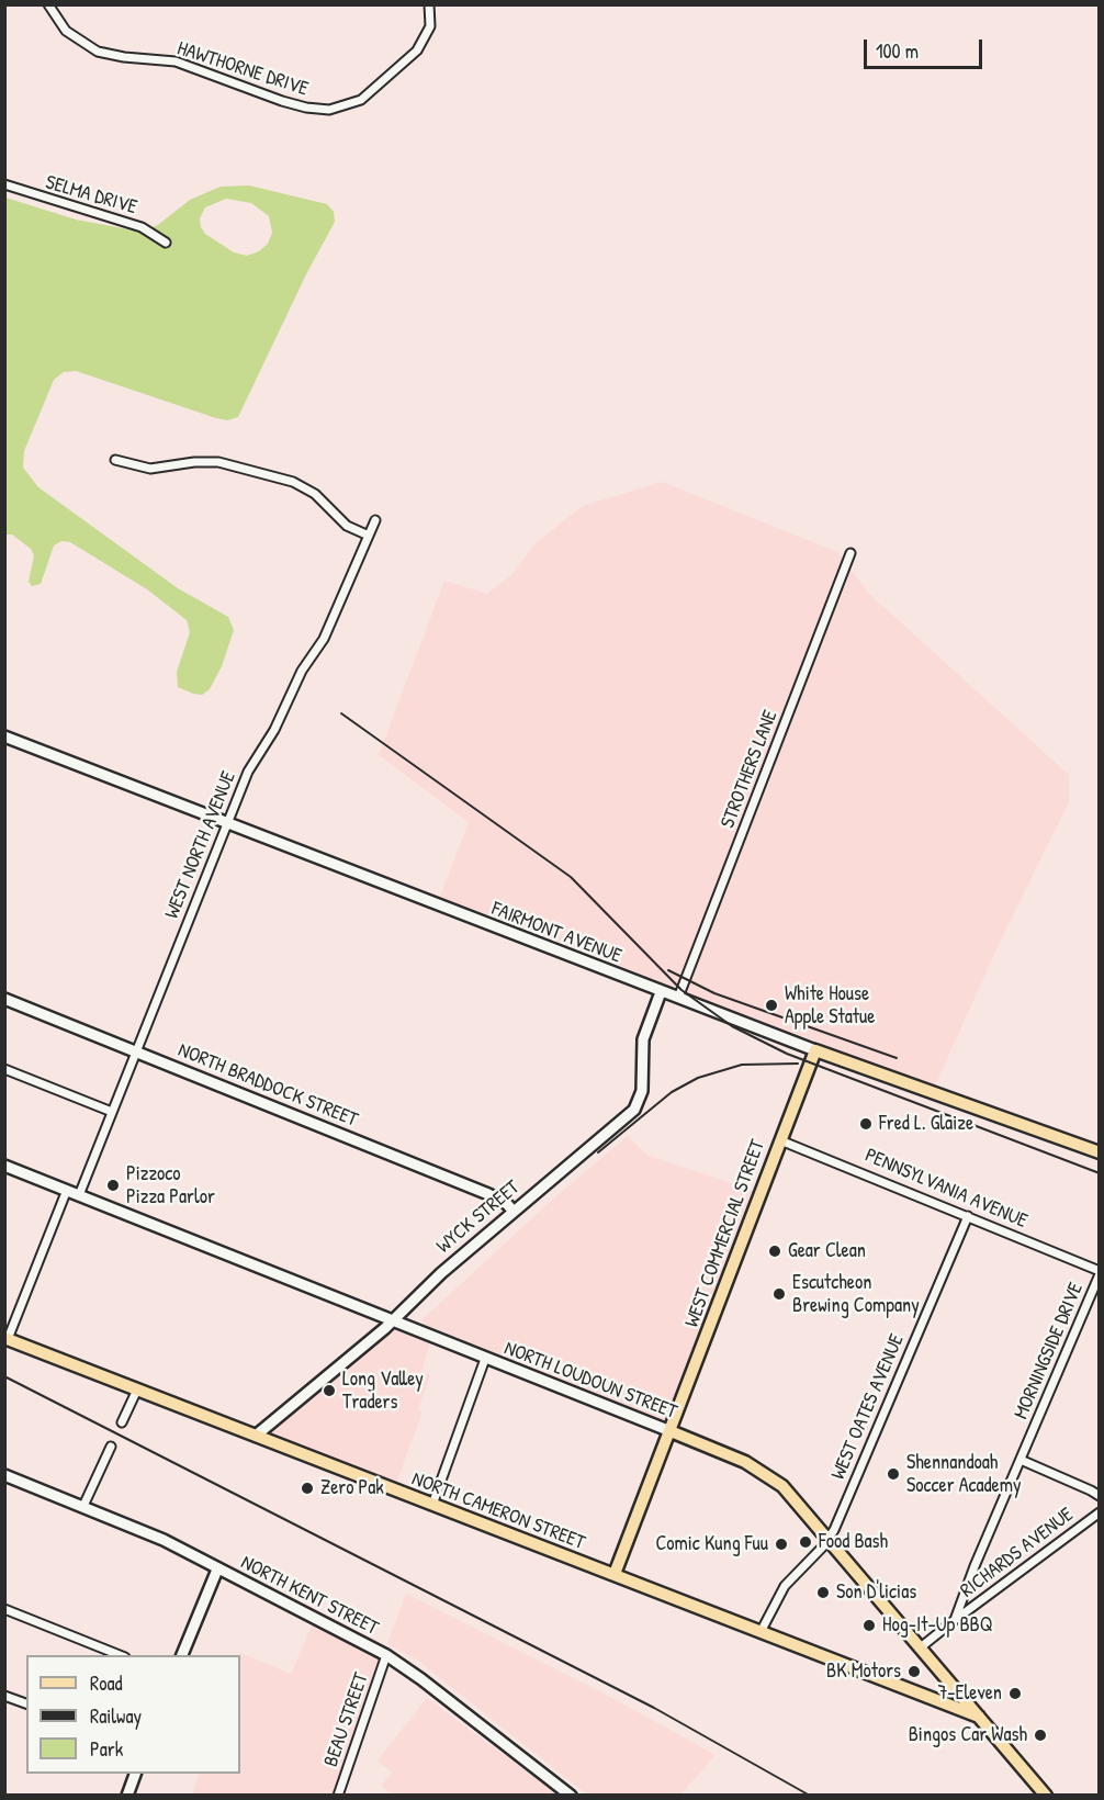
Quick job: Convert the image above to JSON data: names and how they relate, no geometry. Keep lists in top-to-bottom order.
{
  "streets": {
    "main road": [
      "FAIRMONT AVENUE",
      "WEST COMMERCIAL STREET",
      "NORTH LOUDOUN STREET",
      "NORTH CAMERON STREET"
    ],
    "street": [
      "HAWTHORNE DRIVE",
      "SELMA DRIVE",
      "STROTHERS LANE",
      "WEST NORTH AVENUE",
      "NORTH BRADDOCK STREET",
      "PENNSYLVANIA AVENUE",
      "WYCK STREET",
      "MORNINGSIDE DRIVE",
      "WEST OATES AVENUE",
      "RICHARDS AVENUE",
      "NORTH KENT STREET",
      "BEAU STREET"
    ]
  },
  "crossings": [
    ["STROTHERS LANE", "FAIRMONT AVENUE"],
    ["WEST NORTH AVENUE", "FAIRMONT AVENUE"],
    ["WEST NORTH AVENUE", "NORTH BRADDOCK STREET"],
    ["WEST NORTH AVENUE", "NORTH LOUDOUN STREET"],
    ["FAIRMONT AVENUE", "WYCK STREET"],
    ["FAIRMONT AVENUE", "WEST COMMERCIAL STREET"],
    ["NORTH BRADDOCK STREET", "WYCK STREET"],
    ["PENNSYLVANIA AVENUE", "WEST COMMERCIAL STREET"],
    ["PENNSYLVANIA AVENUE", "MORNINGSIDE DRIVE"],
    ["PENNSYLVANIA AVENUE", "WEST OATES AVENUE"],
    ["WYCK STREET", "NORTH LOUDOUN STREET"],
    ["WYCK STREET", "NORTH CAMERON STREET"],
    ["WEST COMMERCIAL STREET", "NORTH LOUDOUN STREET"],
    ["WEST COMMERCIAL STREET", "NORTH CAMERON STREET"],
    ["MORNINGSIDE DRIVE", "RICHARDS AVENUE"],
    ["NORTH LOUDOUN STREET", "WEST OATES AVENUE"],
    ["NORTH LOUDOUN STREET", "NORTH CAMERON STREET"],
    ["NORTH KENT STREET", "BEAU STREET"]
  ],
  "places": [
    "White House Apple Statue",
    "Fred L. Glaize",
    "Pizzoco Pizza Parlor",
    "Gear Clean",
    "Escutcheon Brewing Company",
    "Long Valley Traders",
    "Shennandoah Soccer Academy",
    "Zero Pak",
    "Food Bash",
    "Comic Kung Fuu",
    "Son D'licias",
    "Hog-It-Up BBQ",
    "BK Motors",
    "7-Eleven",
    "Bingos Car Wash"
  ],
  "legend": ["Road", "Railway", "Park"],
  "scale_bar": "100 m"
}
